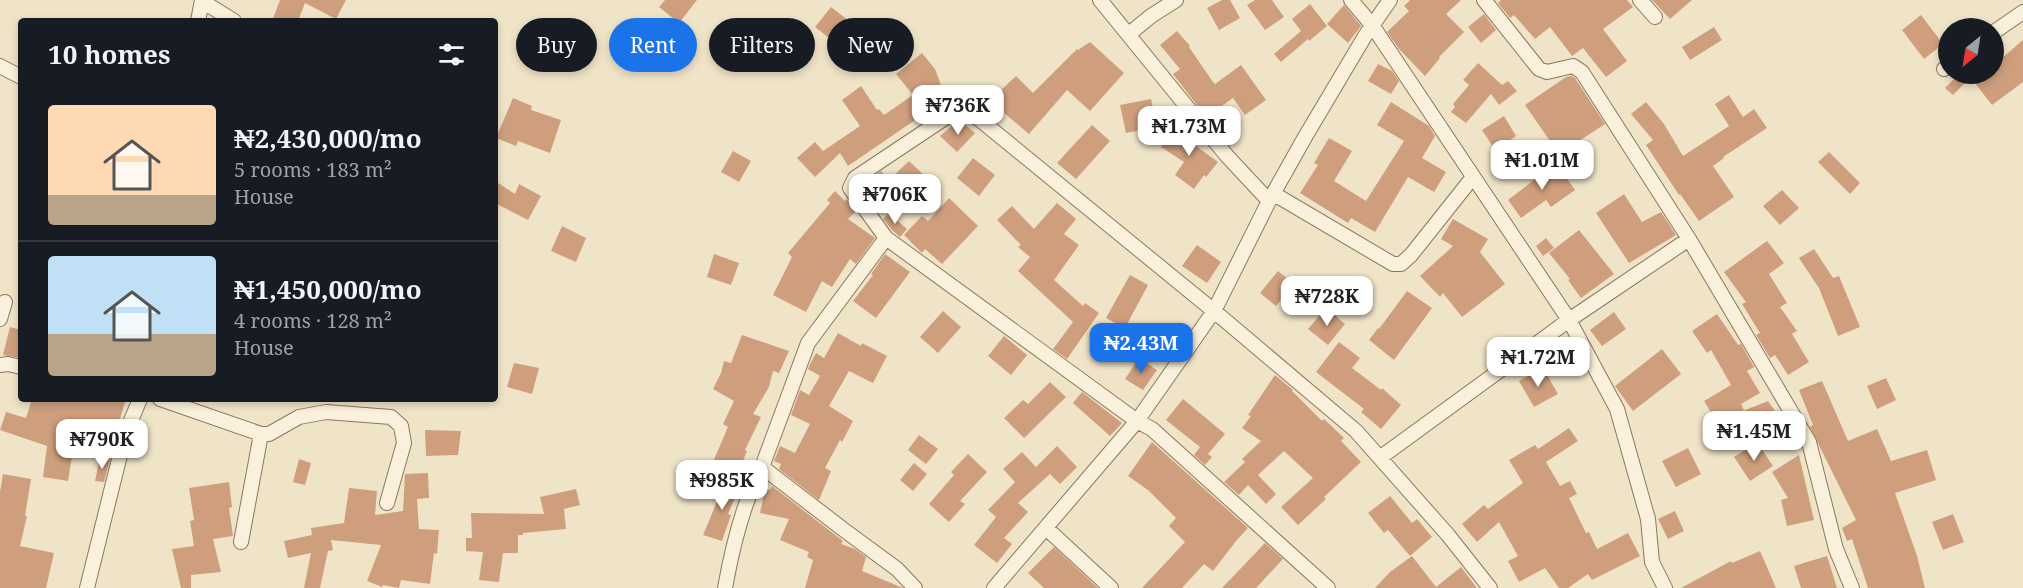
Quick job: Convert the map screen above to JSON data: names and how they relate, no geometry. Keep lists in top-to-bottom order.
{
  "north": "bottom left",
  "page": {
    "chip": [
      "Buy",
      "Rent",
      "Filters",
      "New"
    ],
    "heading": "10 homes",
    "price": [
      "₦736K",
      "₦1.73M",
      "₦1.01M",
      "₦706K",
      "₦728K",
      "₦2.43M",
      "₦1.72M",
      "₦1.45M",
      "₦790K",
      "₦985K"
    ],
    "list": [
      {
        "name": "₦2,430,000/mo",
        "note": "5 rooms · 183 m² · House"
      },
      {
        "name": "₦1,450,000/mo",
        "note": "4 rooms · 128 m² · House"
      }
    ]
  }
}
